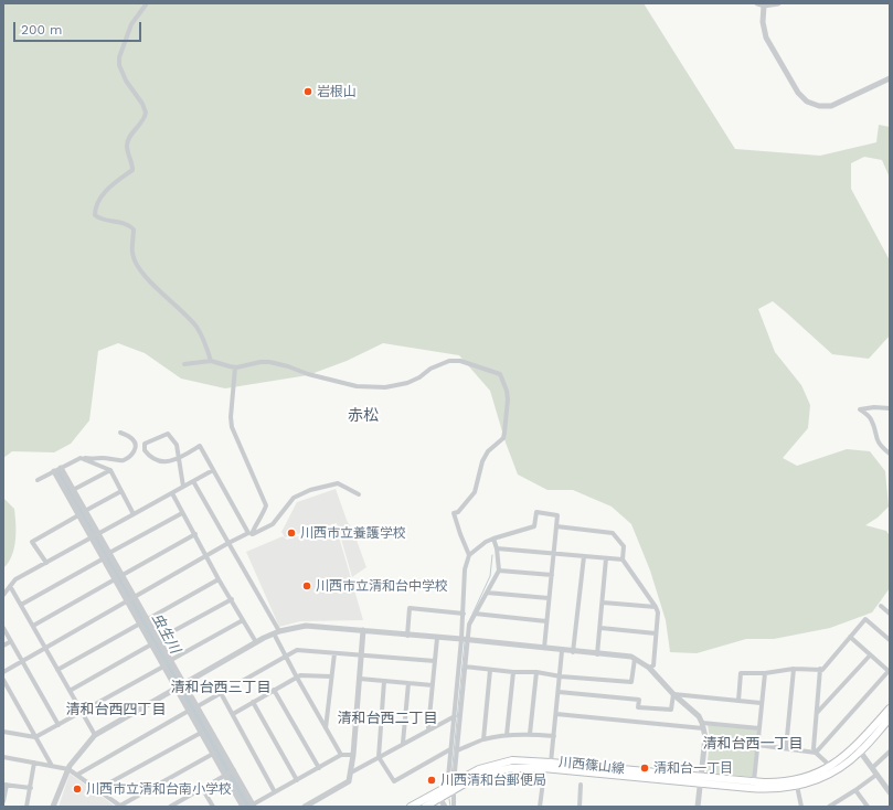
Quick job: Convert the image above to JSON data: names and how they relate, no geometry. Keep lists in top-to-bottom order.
{
  "streets": {
    "main road": ["川西篠山線"]
  },
  "districts": [
    "赤松",
    "清和台西三丁目",
    "清和台西四丁目",
    "清和台西二丁目",
    "清和台西一丁目"
  ],
  "water": ["虫生川"],
  "places": [
    "岩根山",
    "川西市立養護学校",
    "川西市立清和台中学校",
    "清和台一丁目",
    "川西清和台郵便局",
    "川西市立清和台南小学校"
  ],
  "scale_bar": "200 m"
}
